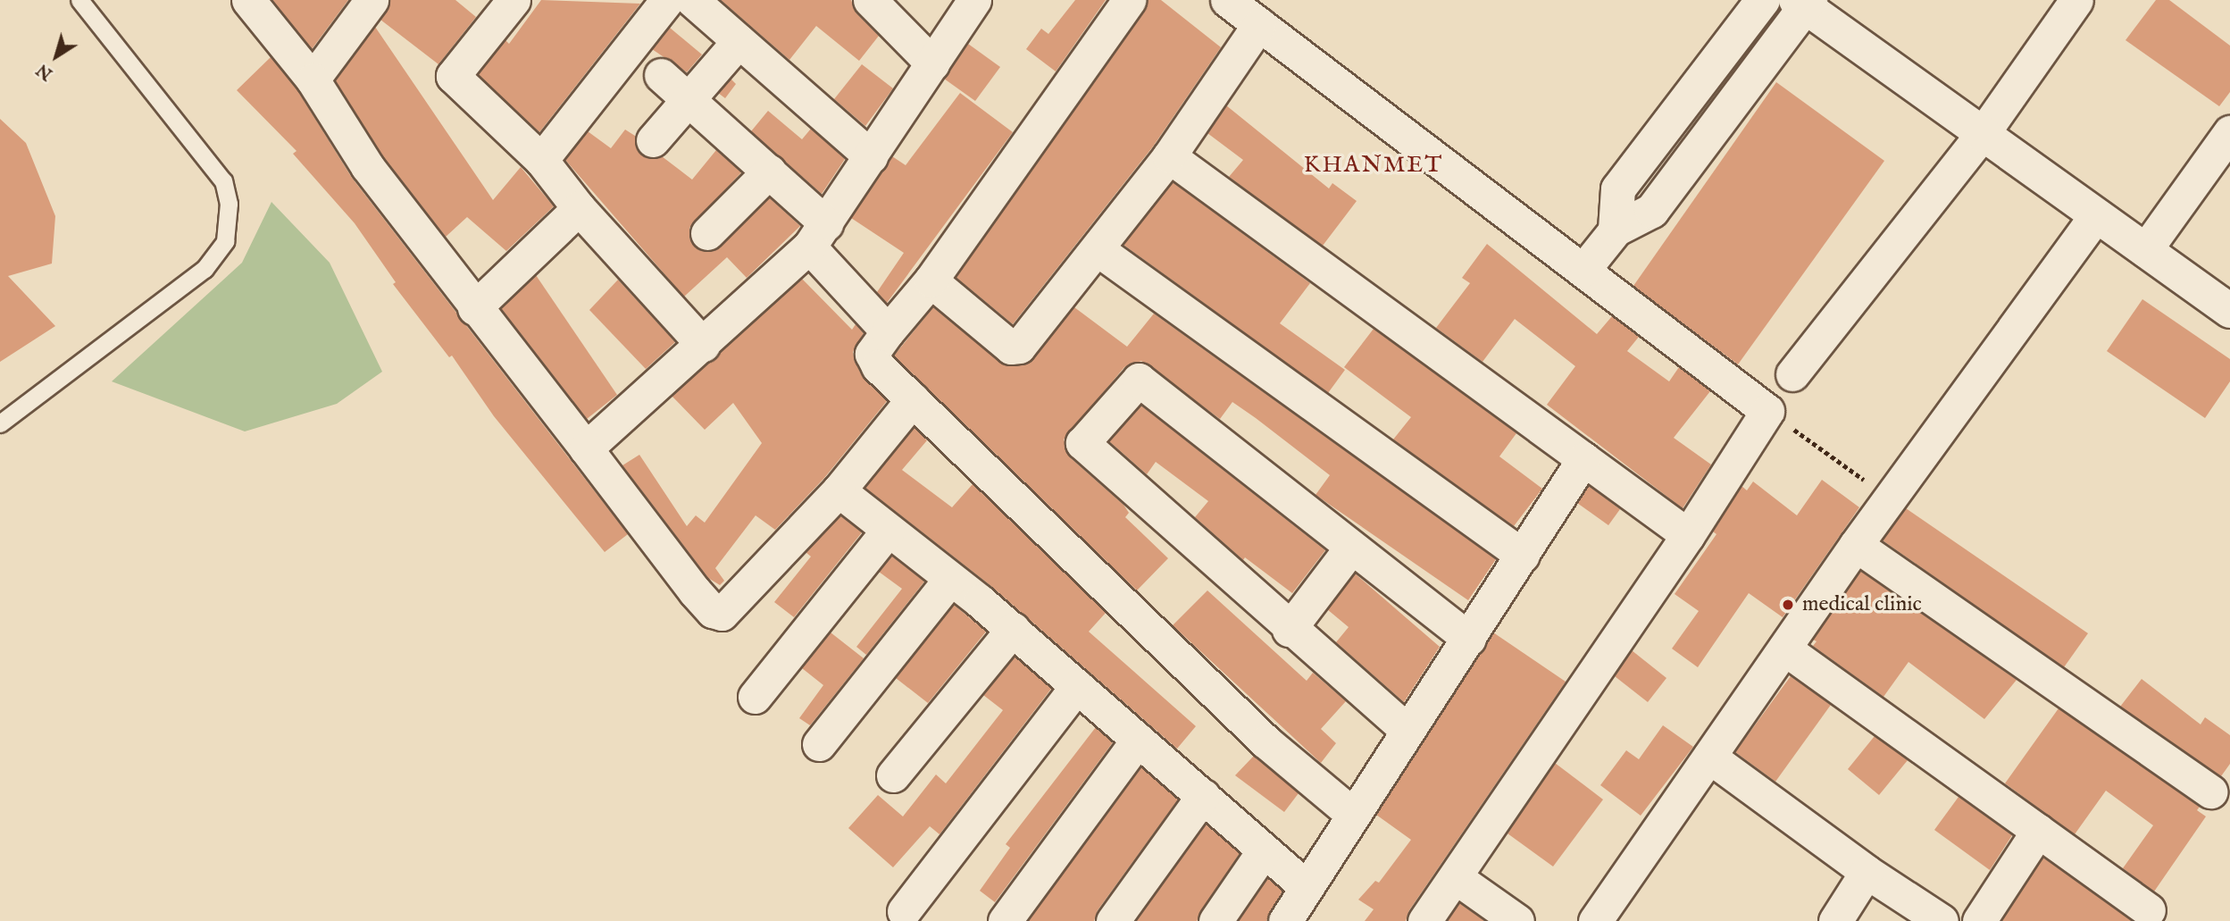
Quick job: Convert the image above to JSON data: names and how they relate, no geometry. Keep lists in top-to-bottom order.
{
  "districts": ["KHANMET"],
  "places": ["medical clinic"],
  "north": "bottom left"
}
